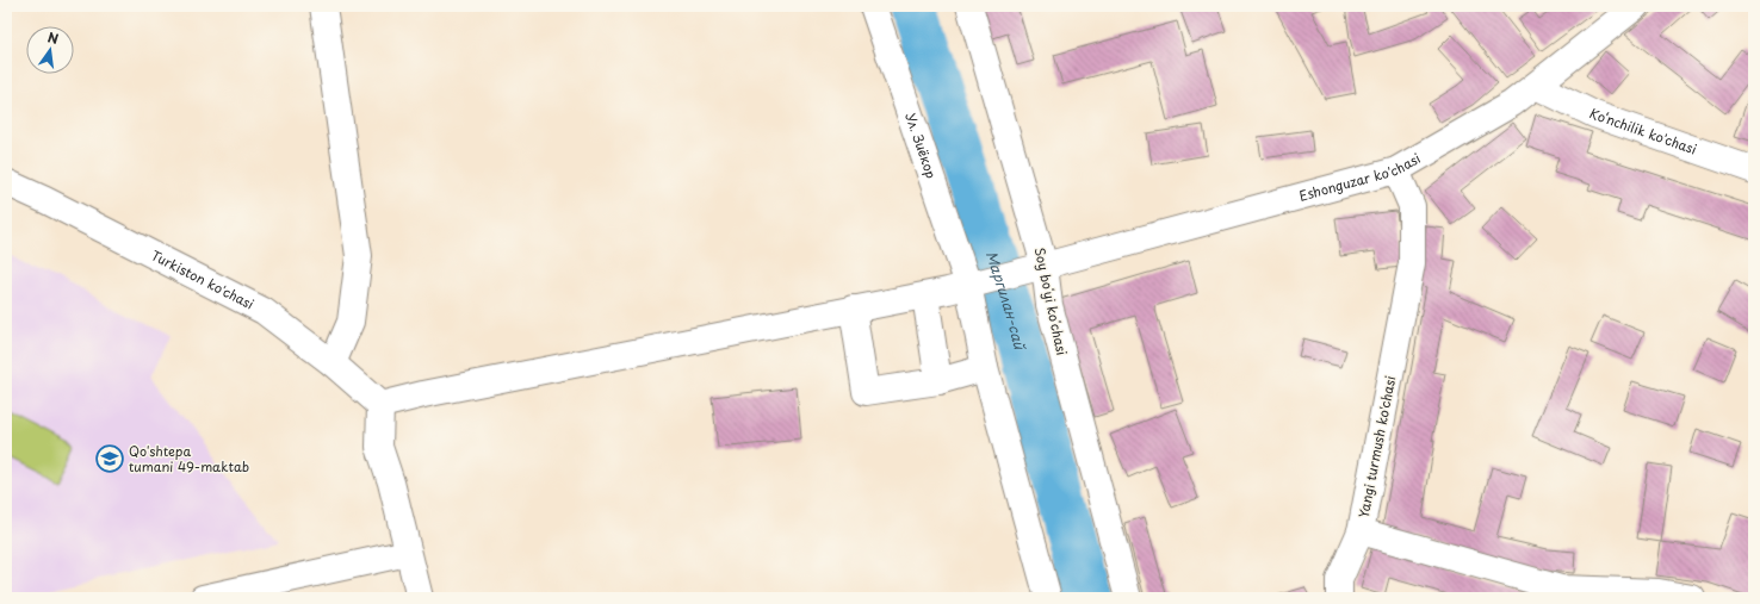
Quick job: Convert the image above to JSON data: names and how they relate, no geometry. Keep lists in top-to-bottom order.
{
  "streets": {
    "street": [
      "Ko‘nchilik ko'chasi",
      "Ул. Зиёкор",
      "Eshonguzar ko'chasi",
      "Turkiston ko'chasi",
      "Soy boʻyi koʻchasi",
      "Yangi turmush ko'chasi"
    ]
  },
  "crossings": [
    ["Ko‘nchilik ko'chasi", "Eshonguzar ko'chasi"],
    ["Ул. Зиёкор", "Eshonguzar ko'chasi"],
    ["Eshonguzar ko'chasi", "Turkiston ko'chasi"],
    ["Eshonguzar ko'chasi", "Soy boʻyi koʻchasi"],
    ["Eshonguzar ko'chasi", "Yangi turmush ko'chasi"]
  ],
  "water": ["Маргилан-сай"],
  "places": {
    "school or university": ["Qo'shtepa tumani 49-maktab"]
  },
  "north": "top"
}
